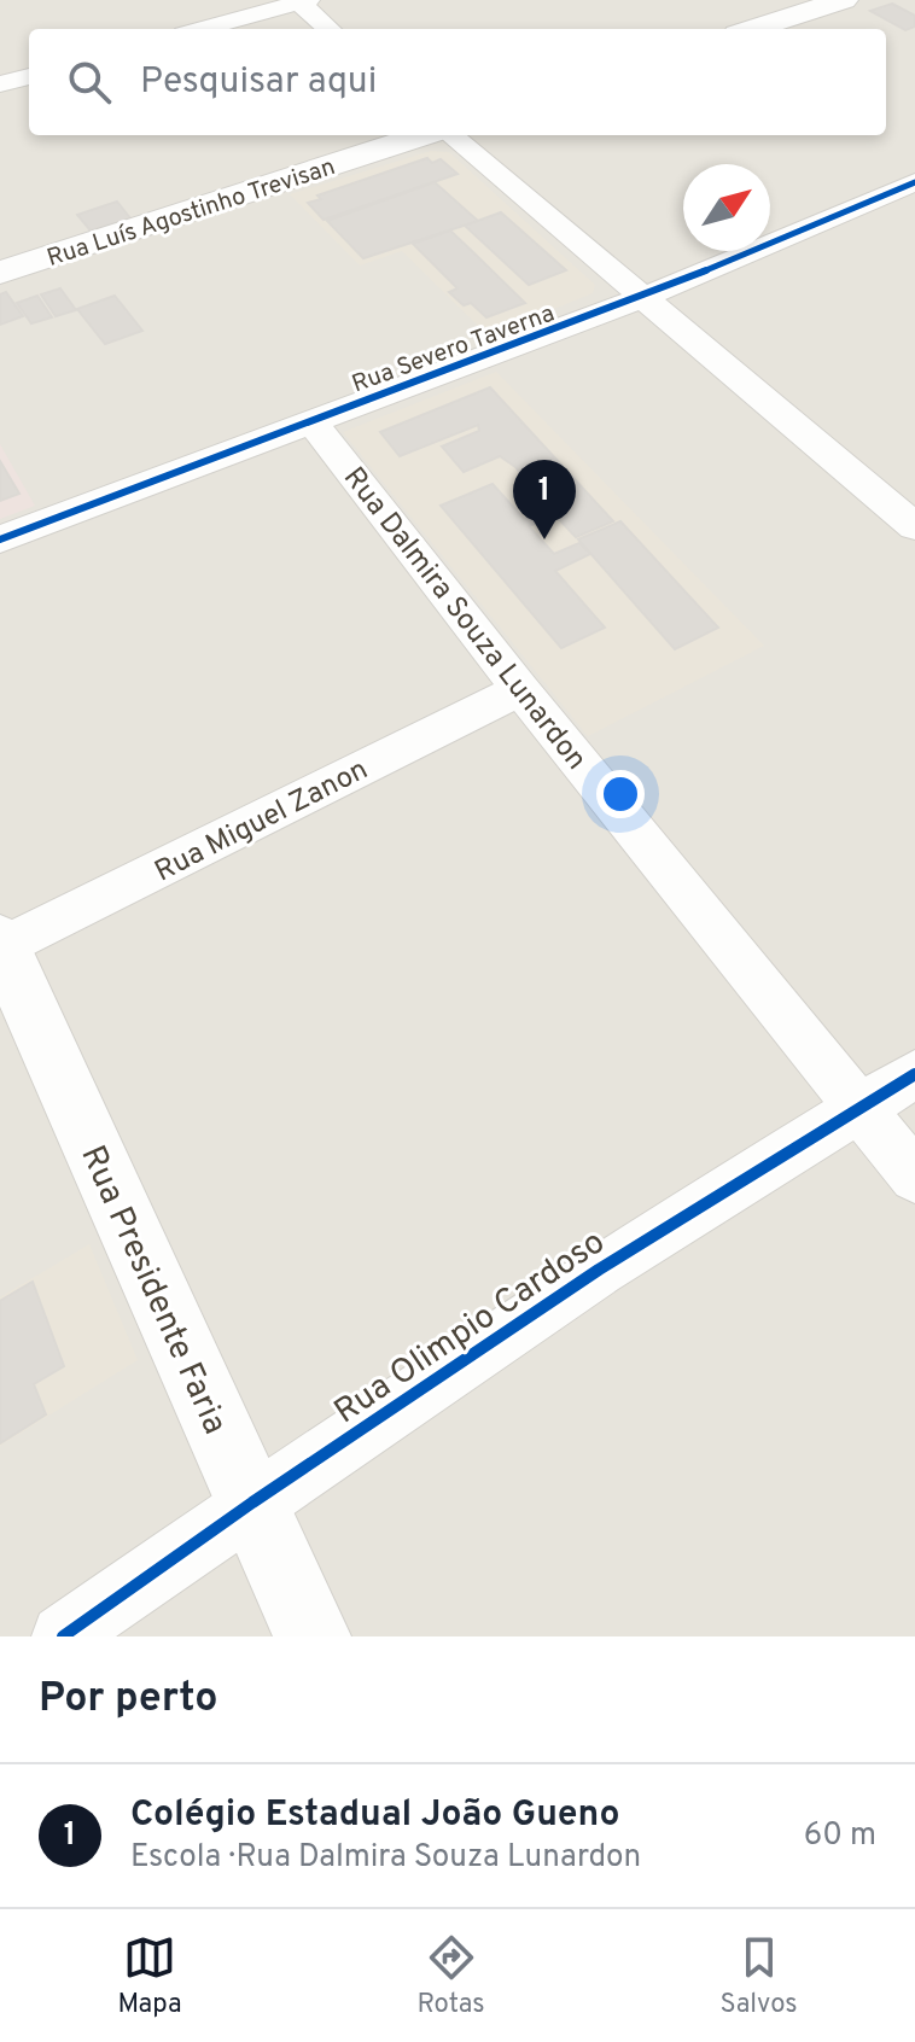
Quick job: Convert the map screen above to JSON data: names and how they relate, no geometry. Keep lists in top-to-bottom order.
{
  "streets": {
    "street": [
      "Rua Luís Agostinho Trevisan",
      "Rua Severo Taverna",
      "Rua Dalmira Souza Lunardon",
      "Rua Miguel Zanon",
      "Rua Presidente Faria",
      "Rua Olimpio Cardoso"
    ]
  },
  "crossings": [
    ["Rua Severo Taverna", "Rua Dalmira Souza Lunardon"],
    ["Rua Dalmira Souza Lunardon", "Rua Miguel Zanon"],
    ["Rua Dalmira Souza Lunardon", "Rua Olimpio Cardoso"],
    ["Rua Miguel Zanon", "Rua Presidente Faria"],
    ["Rua Presidente Faria", "Rua Olimpio Cardoso"]
  ],
  "north": "top right",
  "page": {
    "search": "Pesquisar aqui",
    "pins": "1",
    "heading": "Por perto",
    "list": [
      {
        "mark": "1",
        "name": "Colégio Estadual João Gueno",
        "note": "Escola · Rua Dalmira Souza Lunardon",
        "value": "60 m"
      }
    ],
    "nav": ["Mapa", "Rotas", "Salvos"]
  }
}
